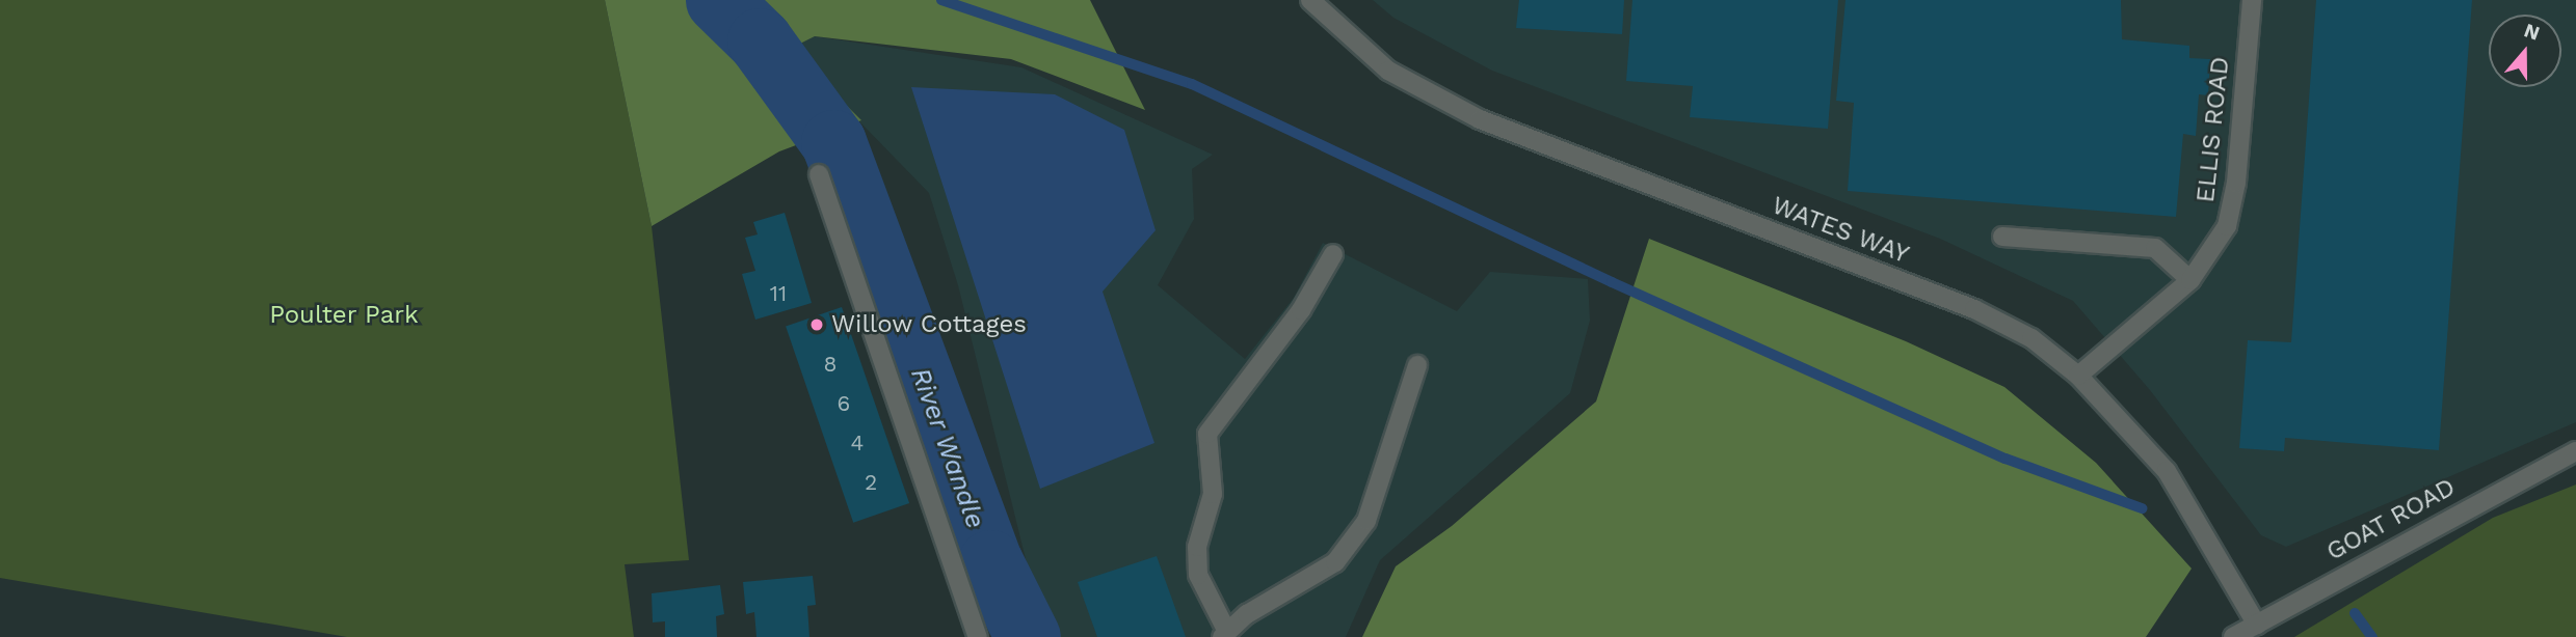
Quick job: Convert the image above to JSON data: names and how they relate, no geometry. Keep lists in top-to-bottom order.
{
  "streets": {
    "street": ["ELLIS ROAD", "WATES WAY", "GOAT ROAD"]
  },
  "crossings": [
    ["ELLIS ROAD", "WATES WAY"],
    ["WATES WAY", "GOAT ROAD"]
  ],
  "water": ["River Wandle"],
  "parks": ["Poulter Park"],
  "places": ["Willow Cottages"],
  "house_numbers": [
    "11",
    "8",
    "6",
    "4",
    "2"
  ],
  "north": "top"
}
